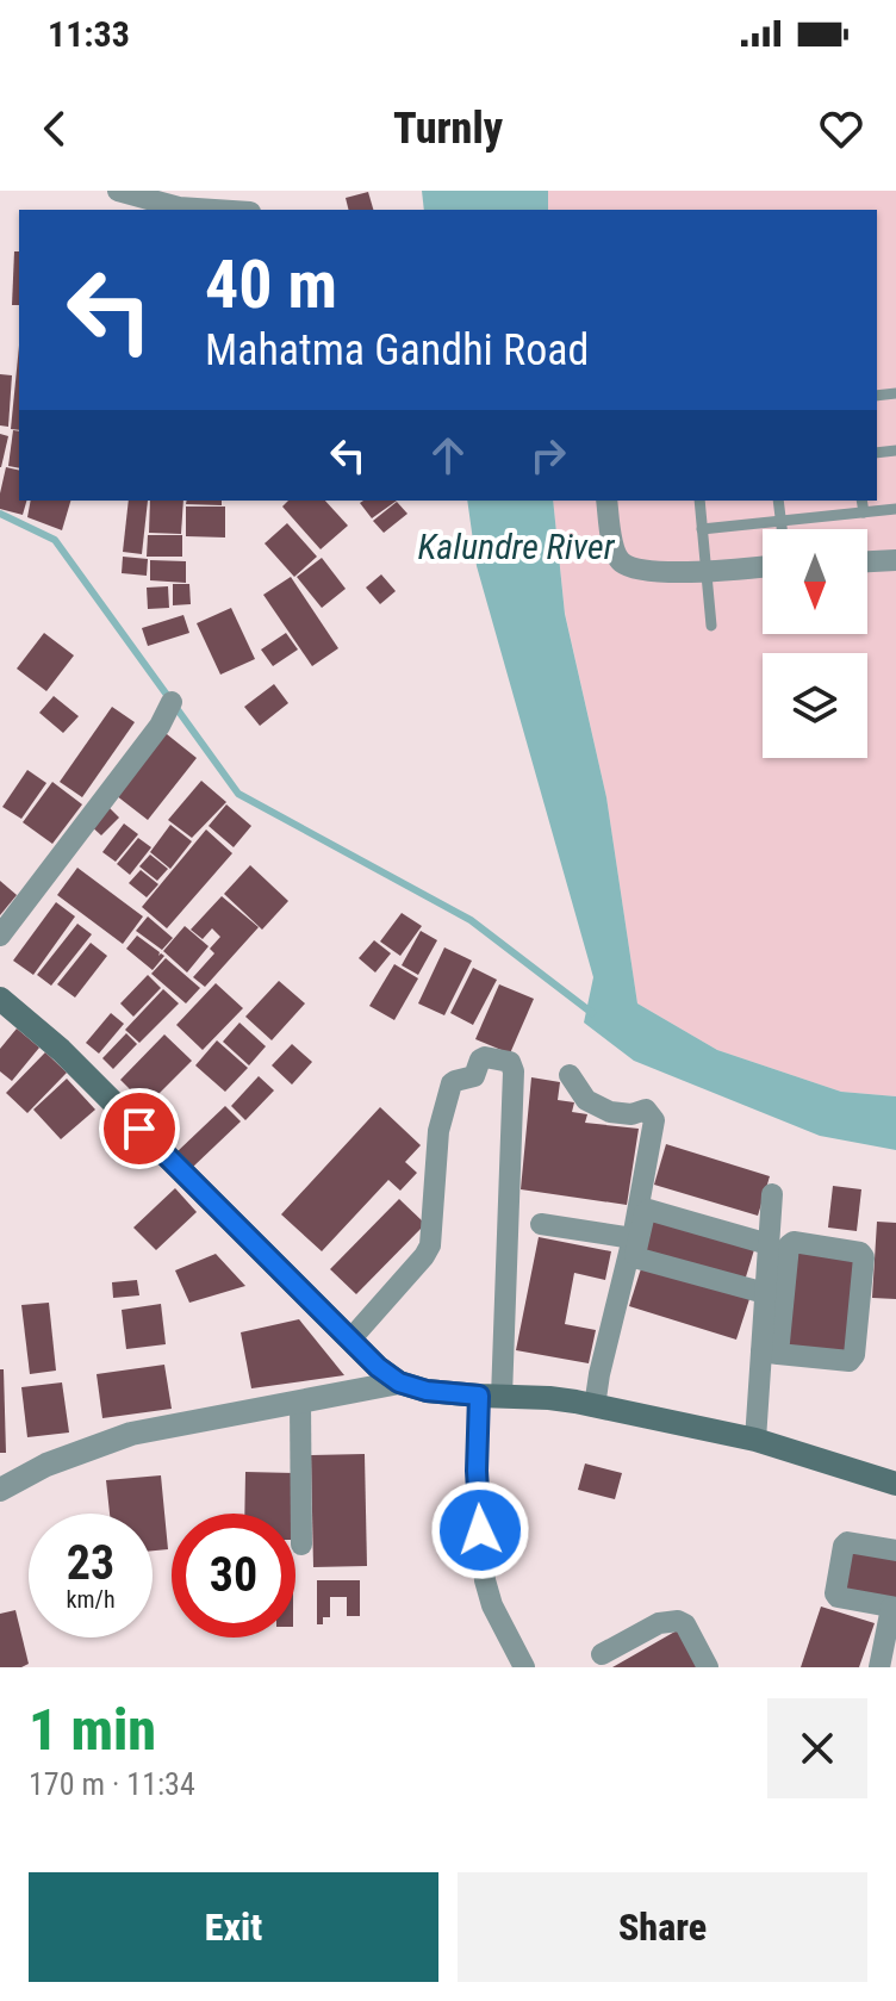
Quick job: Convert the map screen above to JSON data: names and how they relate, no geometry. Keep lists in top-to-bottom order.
{
  "water": ["Kalundre River"],
  "north": "bottom",
  "page": {
    "status": "11:33",
    "header": "Turnly",
    "turn": ["40 m", "Mahatma Gandhi Road"],
    "speed": "23 km/h",
    "limit": "30",
    "heading": ["1 min", "170 m · 11:34"],
    "buttons": ["Exit", "Share"]
  }
}
